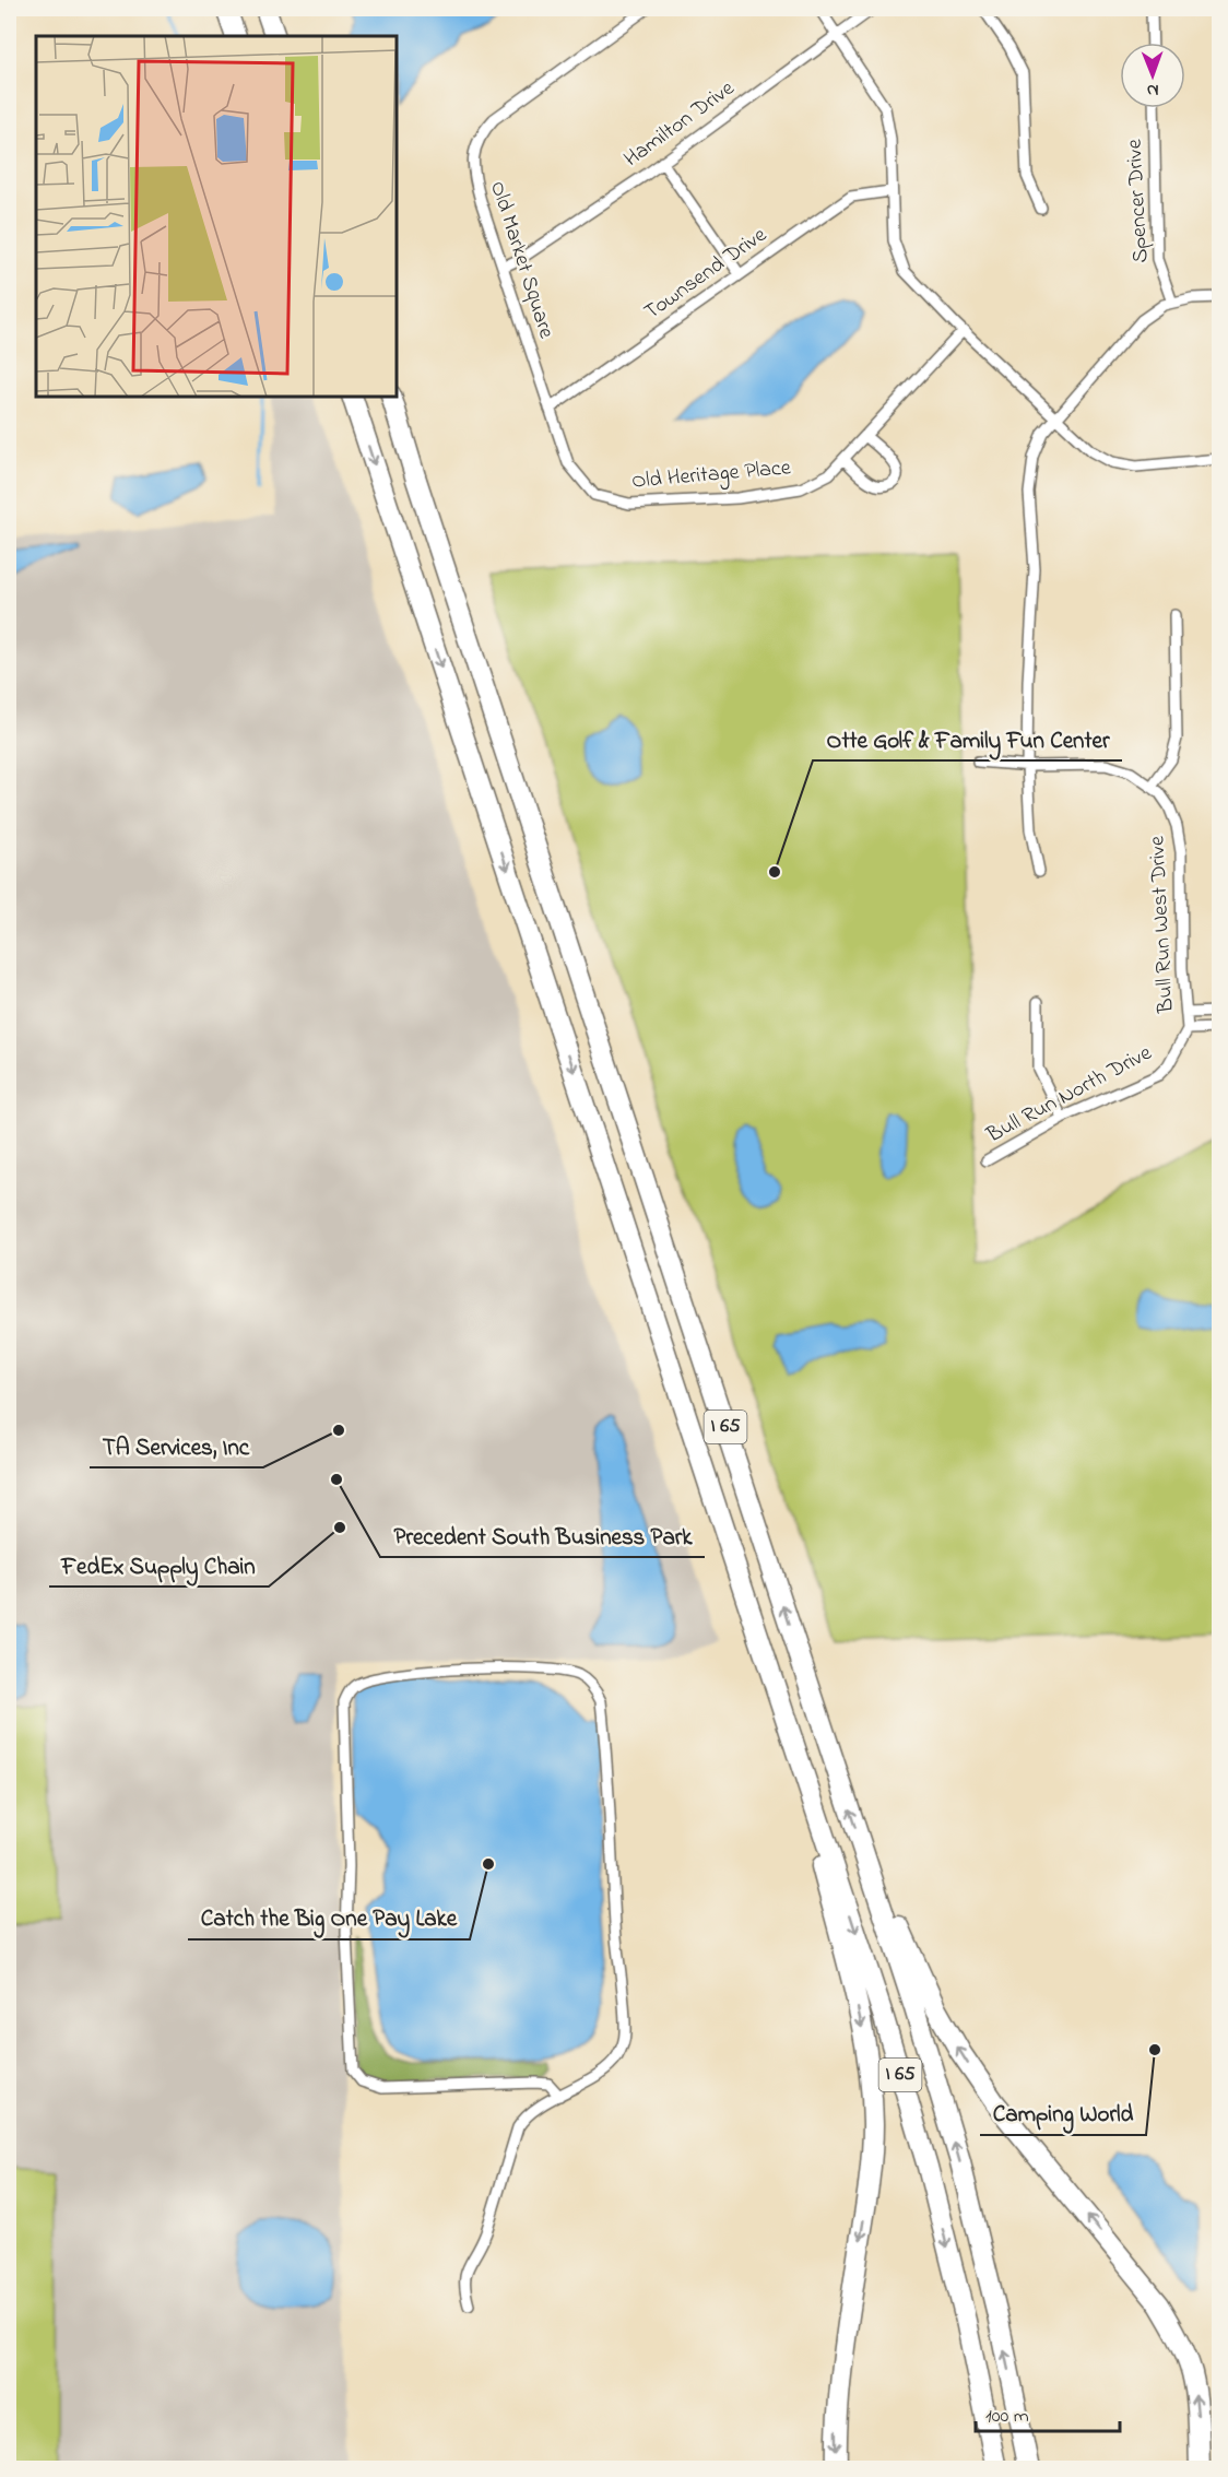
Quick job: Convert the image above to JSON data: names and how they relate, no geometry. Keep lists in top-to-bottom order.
{
  "streets": {
    "highway": ["I 65"],
    "street": [
      "Hamilton Drive",
      "Spencer Drive",
      "Old Market Square",
      "Townsend Drive",
      "Old Heritage Place",
      "Bull Run West Drive",
      "Bull Run North Drive"
    ]
  },
  "crossings": [
    ["Hamilton Drive", "Old Market Square"],
    ["Old Market Square", "Townsend Drive"],
    ["Old Market Square", "Old Heritage Place"],
    ["Townsend Drive", "Old Heritage Place"],
    ["Bull Run West Drive", "Bull Run North Drive"]
  ],
  "places": [
    "Otte Golf & Family Fun Center",
    "TA Services, Inc",
    "Precedent South Business Park",
    "FedEx Supply Chain",
    "Catch the Big One Pay Lake",
    "Camping World"
  ],
  "scale_bar": "100 m",
  "north": "bottom"
}
